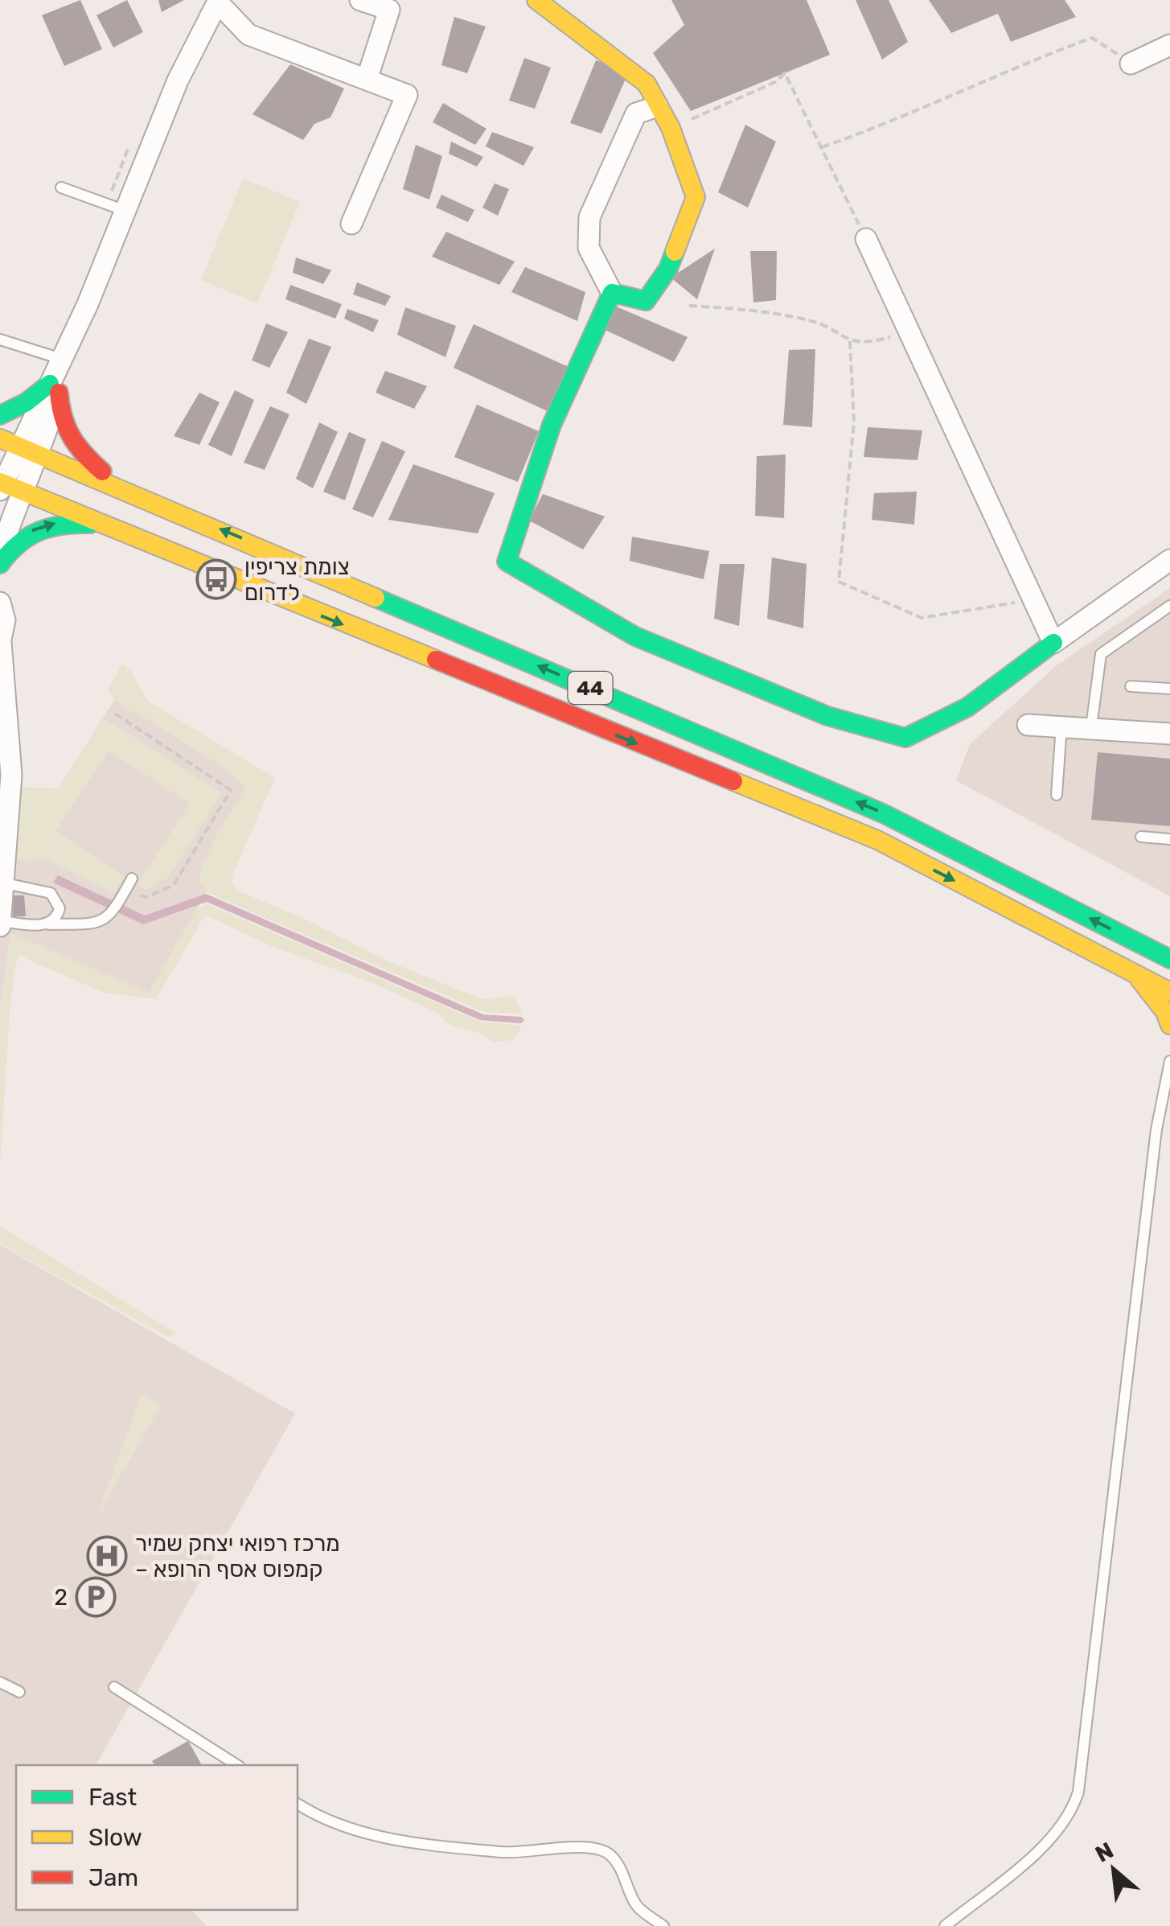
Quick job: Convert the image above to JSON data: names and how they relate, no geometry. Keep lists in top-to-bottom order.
{
  "streets": {
    "main road": ["44"]
  },
  "places": {
    "bus stop": ["צומת צריפין לדרום"],
    "hospital": ["מרכז רפואי יצחק שמיר – קמפוס אסף הרופא"],
    "parking": ["2"]
  },
  "legend": ["Fast", "Slow", "Jam"],
  "north": "top left"
}
